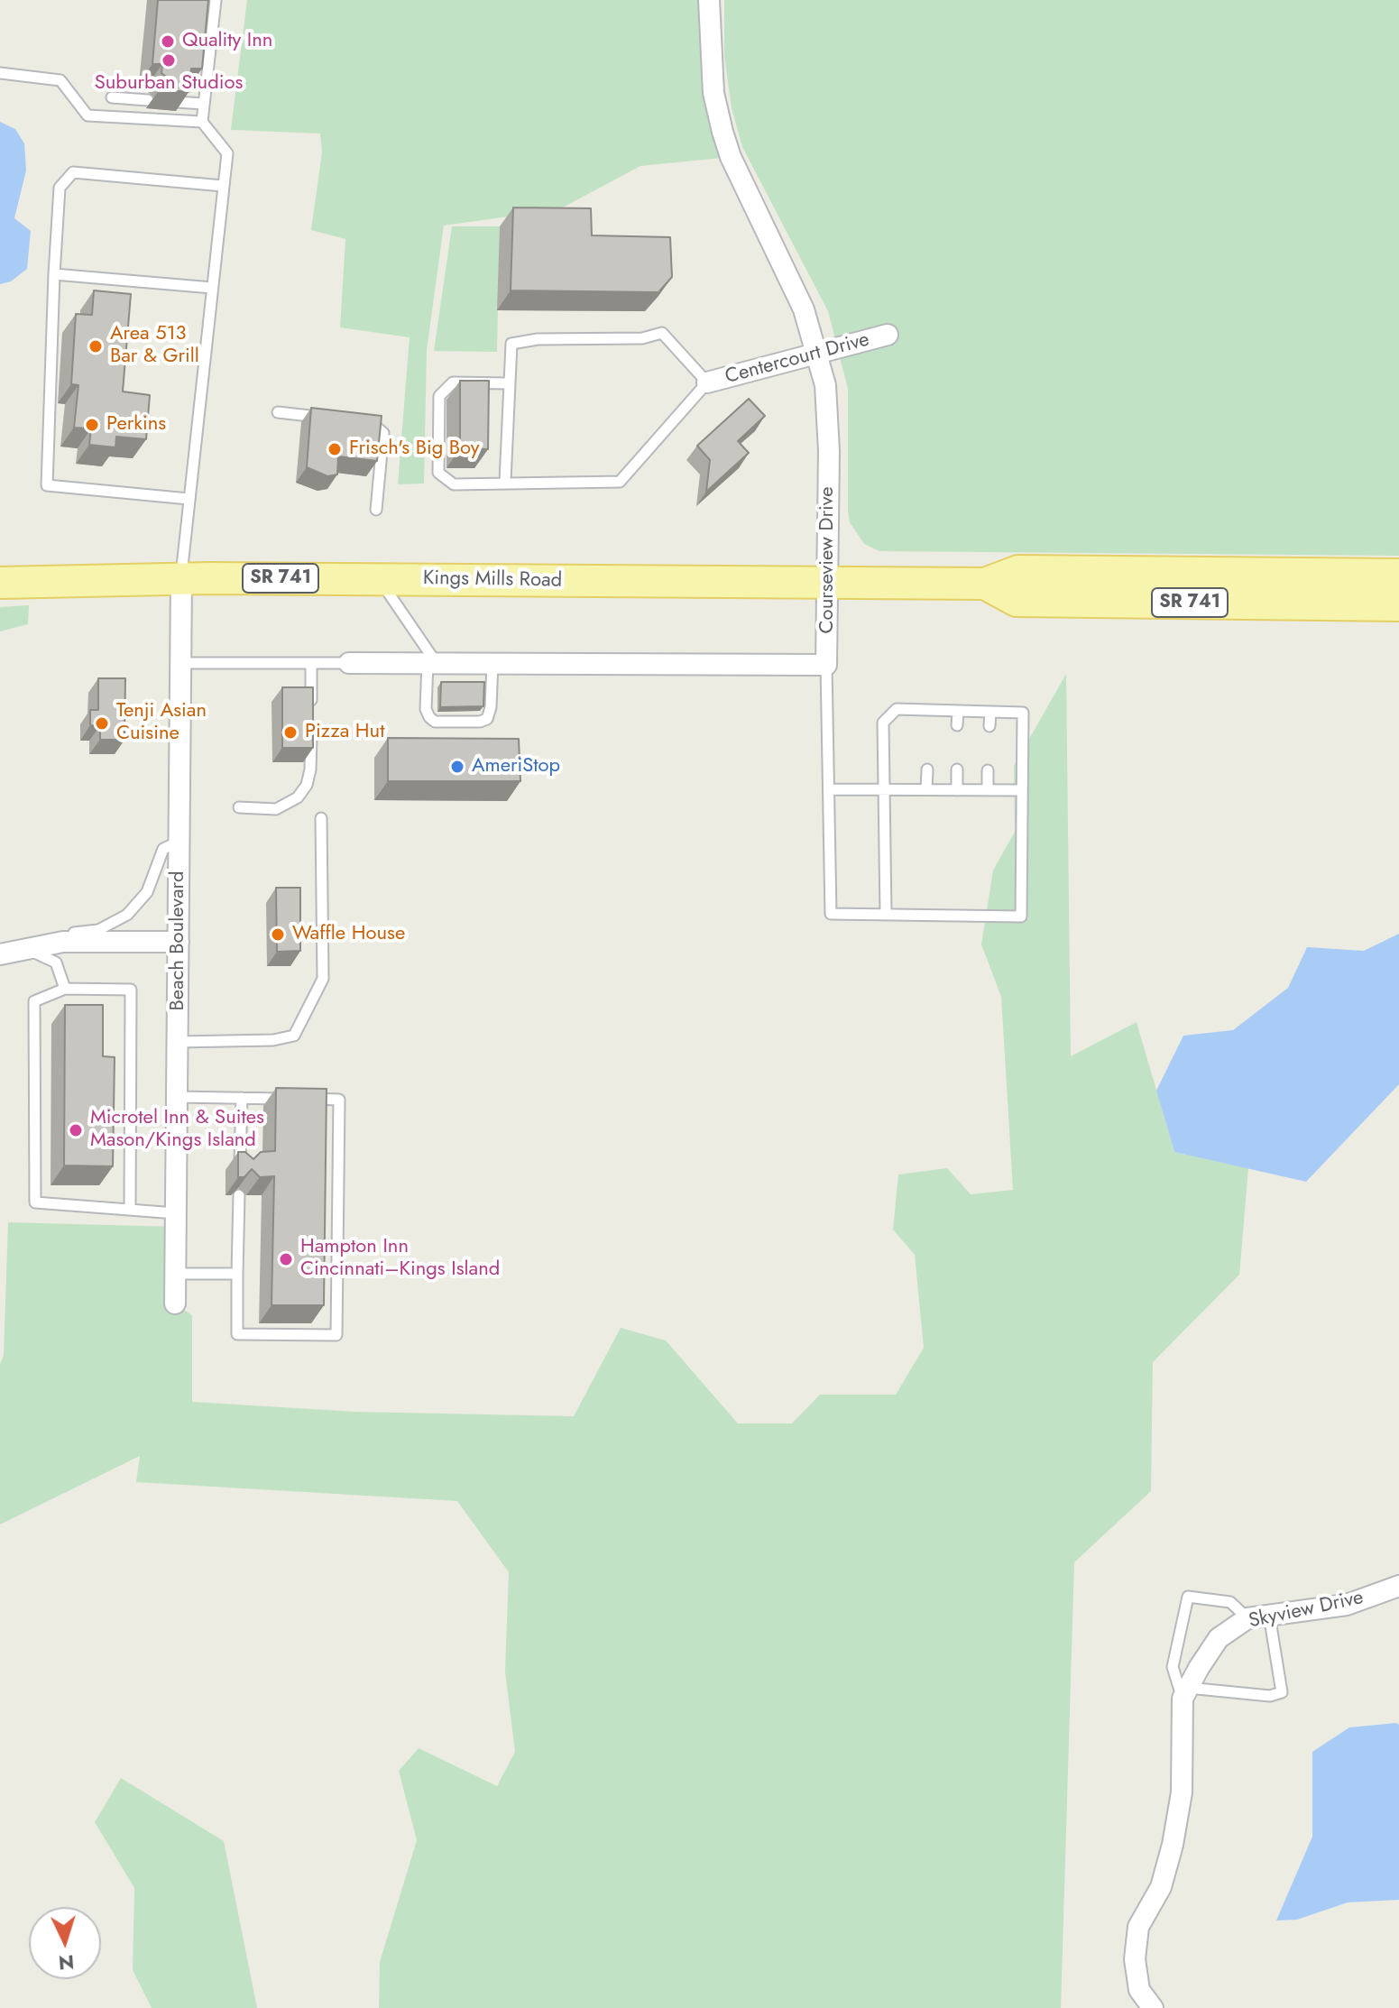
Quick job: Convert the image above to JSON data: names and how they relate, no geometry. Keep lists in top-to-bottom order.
{
  "streets": {
    "main road": ["SR 741", "Kings Mills Road"],
    "street": [
      "Centercourt Drive",
      "Courseview Drive",
      "Beach Boulevard",
      "Skyview Drive"
    ]
  },
  "crossings": [
    ["Centercourt Drive", "Courseview Drive"],
    ["Courseview Drive", "Kings Mills Road"],
    ["Kings Mills Road", "Beach Boulevard"]
  ],
  "places": [
    "Quality Inn",
    "Suburban Studios",
    "Area 513 Bar & Grill",
    "Perkins",
    "Frisch's Big Boy",
    "Tenji Asian Cuisine",
    "Pizza Hut",
    "AmeriStop",
    "Waffle House",
    "Microtel Inn & Suites Mason/Kings Island",
    "Hampton Inn Cincinnati–Kings Island"
  ],
  "north": "bottom"
}
